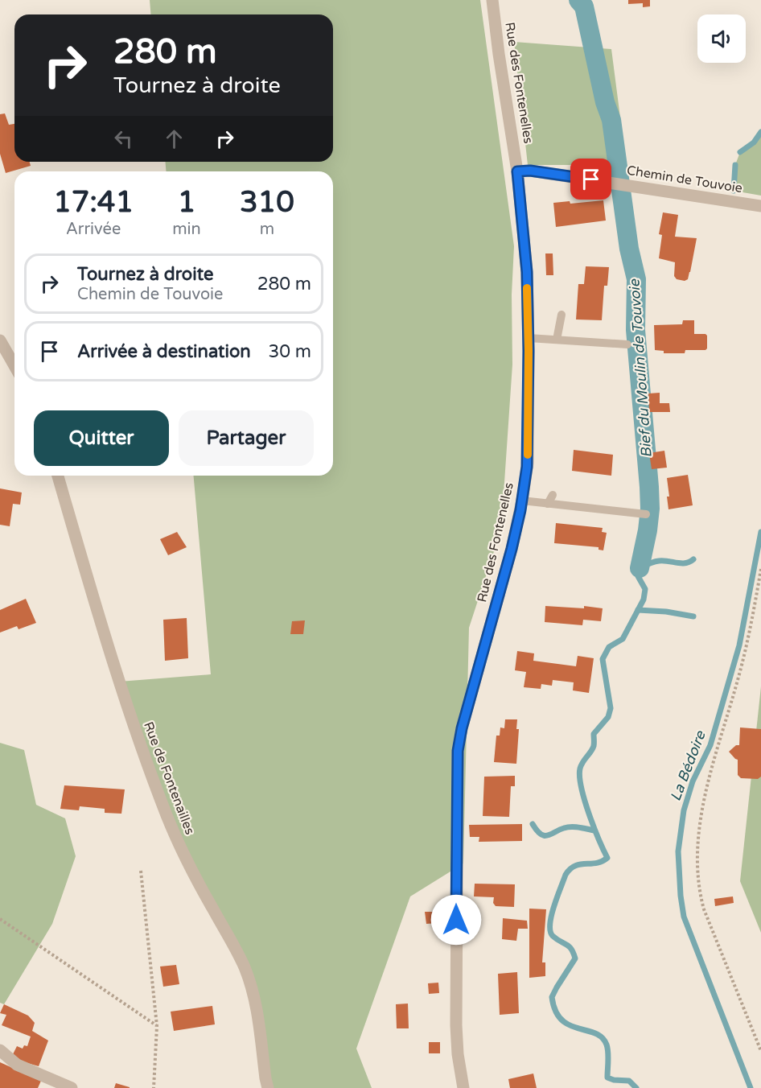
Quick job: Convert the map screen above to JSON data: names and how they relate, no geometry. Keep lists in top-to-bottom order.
{
  "streets": {
    "street": ["Rue des Fontenelles", "Chemin de Touvoie", "Rue de Fontenailles"]
  },
  "crossings": [
    ["Rue des Fontenelles", "Chemin de Touvoie"]
  ],
  "water": ["Bief du Moulin de Touvoie", "La Bédoire"],
  "page": {
    "turn": ["280 m", "Tournez à droite"],
    "eta": [
      "17:41",
      "Arrivée",
      "1",
      "min",
      "310",
      "m"
    ],
    "list": [
      {
        "name": "Tournez à droite",
        "note": "Chemin de Touvoie",
        "value": "280 m"
      },
      {
        "name": "Arrivée à destination",
        "value": "30 m"
      }
    ],
    "buttons": ["Quitter", "Partager"]
  }
}
